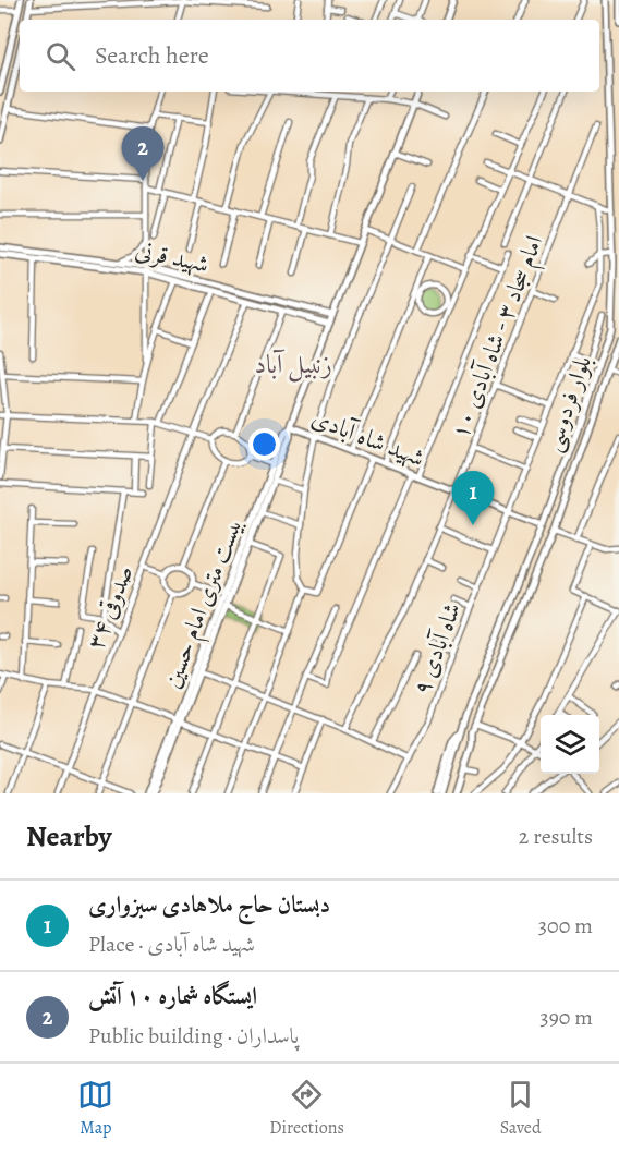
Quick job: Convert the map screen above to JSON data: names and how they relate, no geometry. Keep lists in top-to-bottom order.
{
  "streets": {
    "main road": [
      "شهید قرنی",
      "بلوار فردوسی",
      "شهید شاه آبادی",
      "بیست متری امام حسین"
    ],
    "street": ["امام سجاد ۳ - شاه آبادی ۱۰", "صدوقی ۳۴", "شاه آبادی ۹"]
  },
  "crossings": [
    ["شهید قرنی", "بیست متری امام حسین"],
    ["شهید قرنی", "صدوقی ۳۴"],
    ["امام سجاد ۳ - شاه آبادی ۱۰", "شهید شاه آبادی"],
    ["بلوار فردوسی", "شهید شاه آبادی"],
    ["شهید شاه آبادی", "بیست متری امام حسین"],
    ["شهید شاه آبادی", "شاه آبادی ۹"]
  ],
  "districts": ["زنبیل آباد"],
  "page": {
    "search": "Search here",
    "pins": ["2", "1"],
    "heading": ["Nearby", "2 results"],
    "list": [
      {
        "mark": "1",
        "name": "دبستان حاج ملاهادی سبزواری",
        "note": "Place · شهید شاه آبادی",
        "value": "300 m"
      },
      {
        "mark": "2",
        "name": "ایستگاه شماره ۱۰ آتش",
        "note": "Public building · پاسداران",
        "value": "390 m"
      }
    ],
    "nav": ["Map", "Directions", "Saved"]
  }
}
